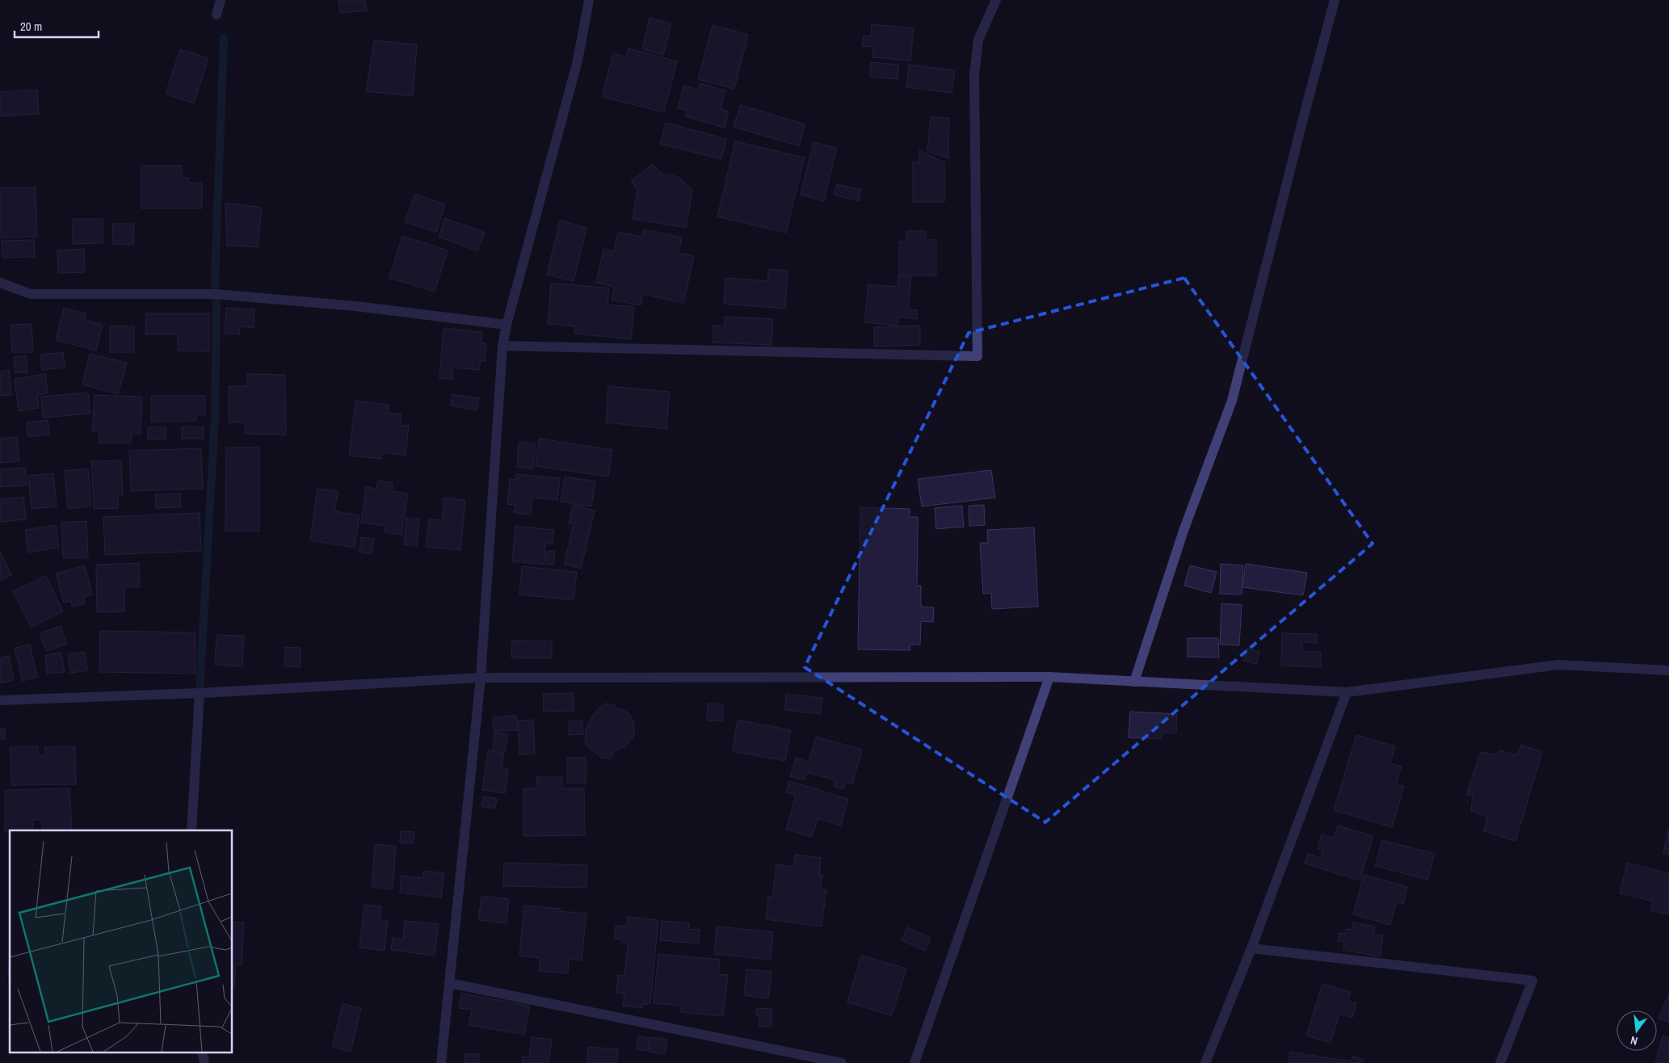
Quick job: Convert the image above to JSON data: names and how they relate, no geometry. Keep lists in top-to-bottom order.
{
  "scale_bar": "20 m",
  "north": "bottom"
}
